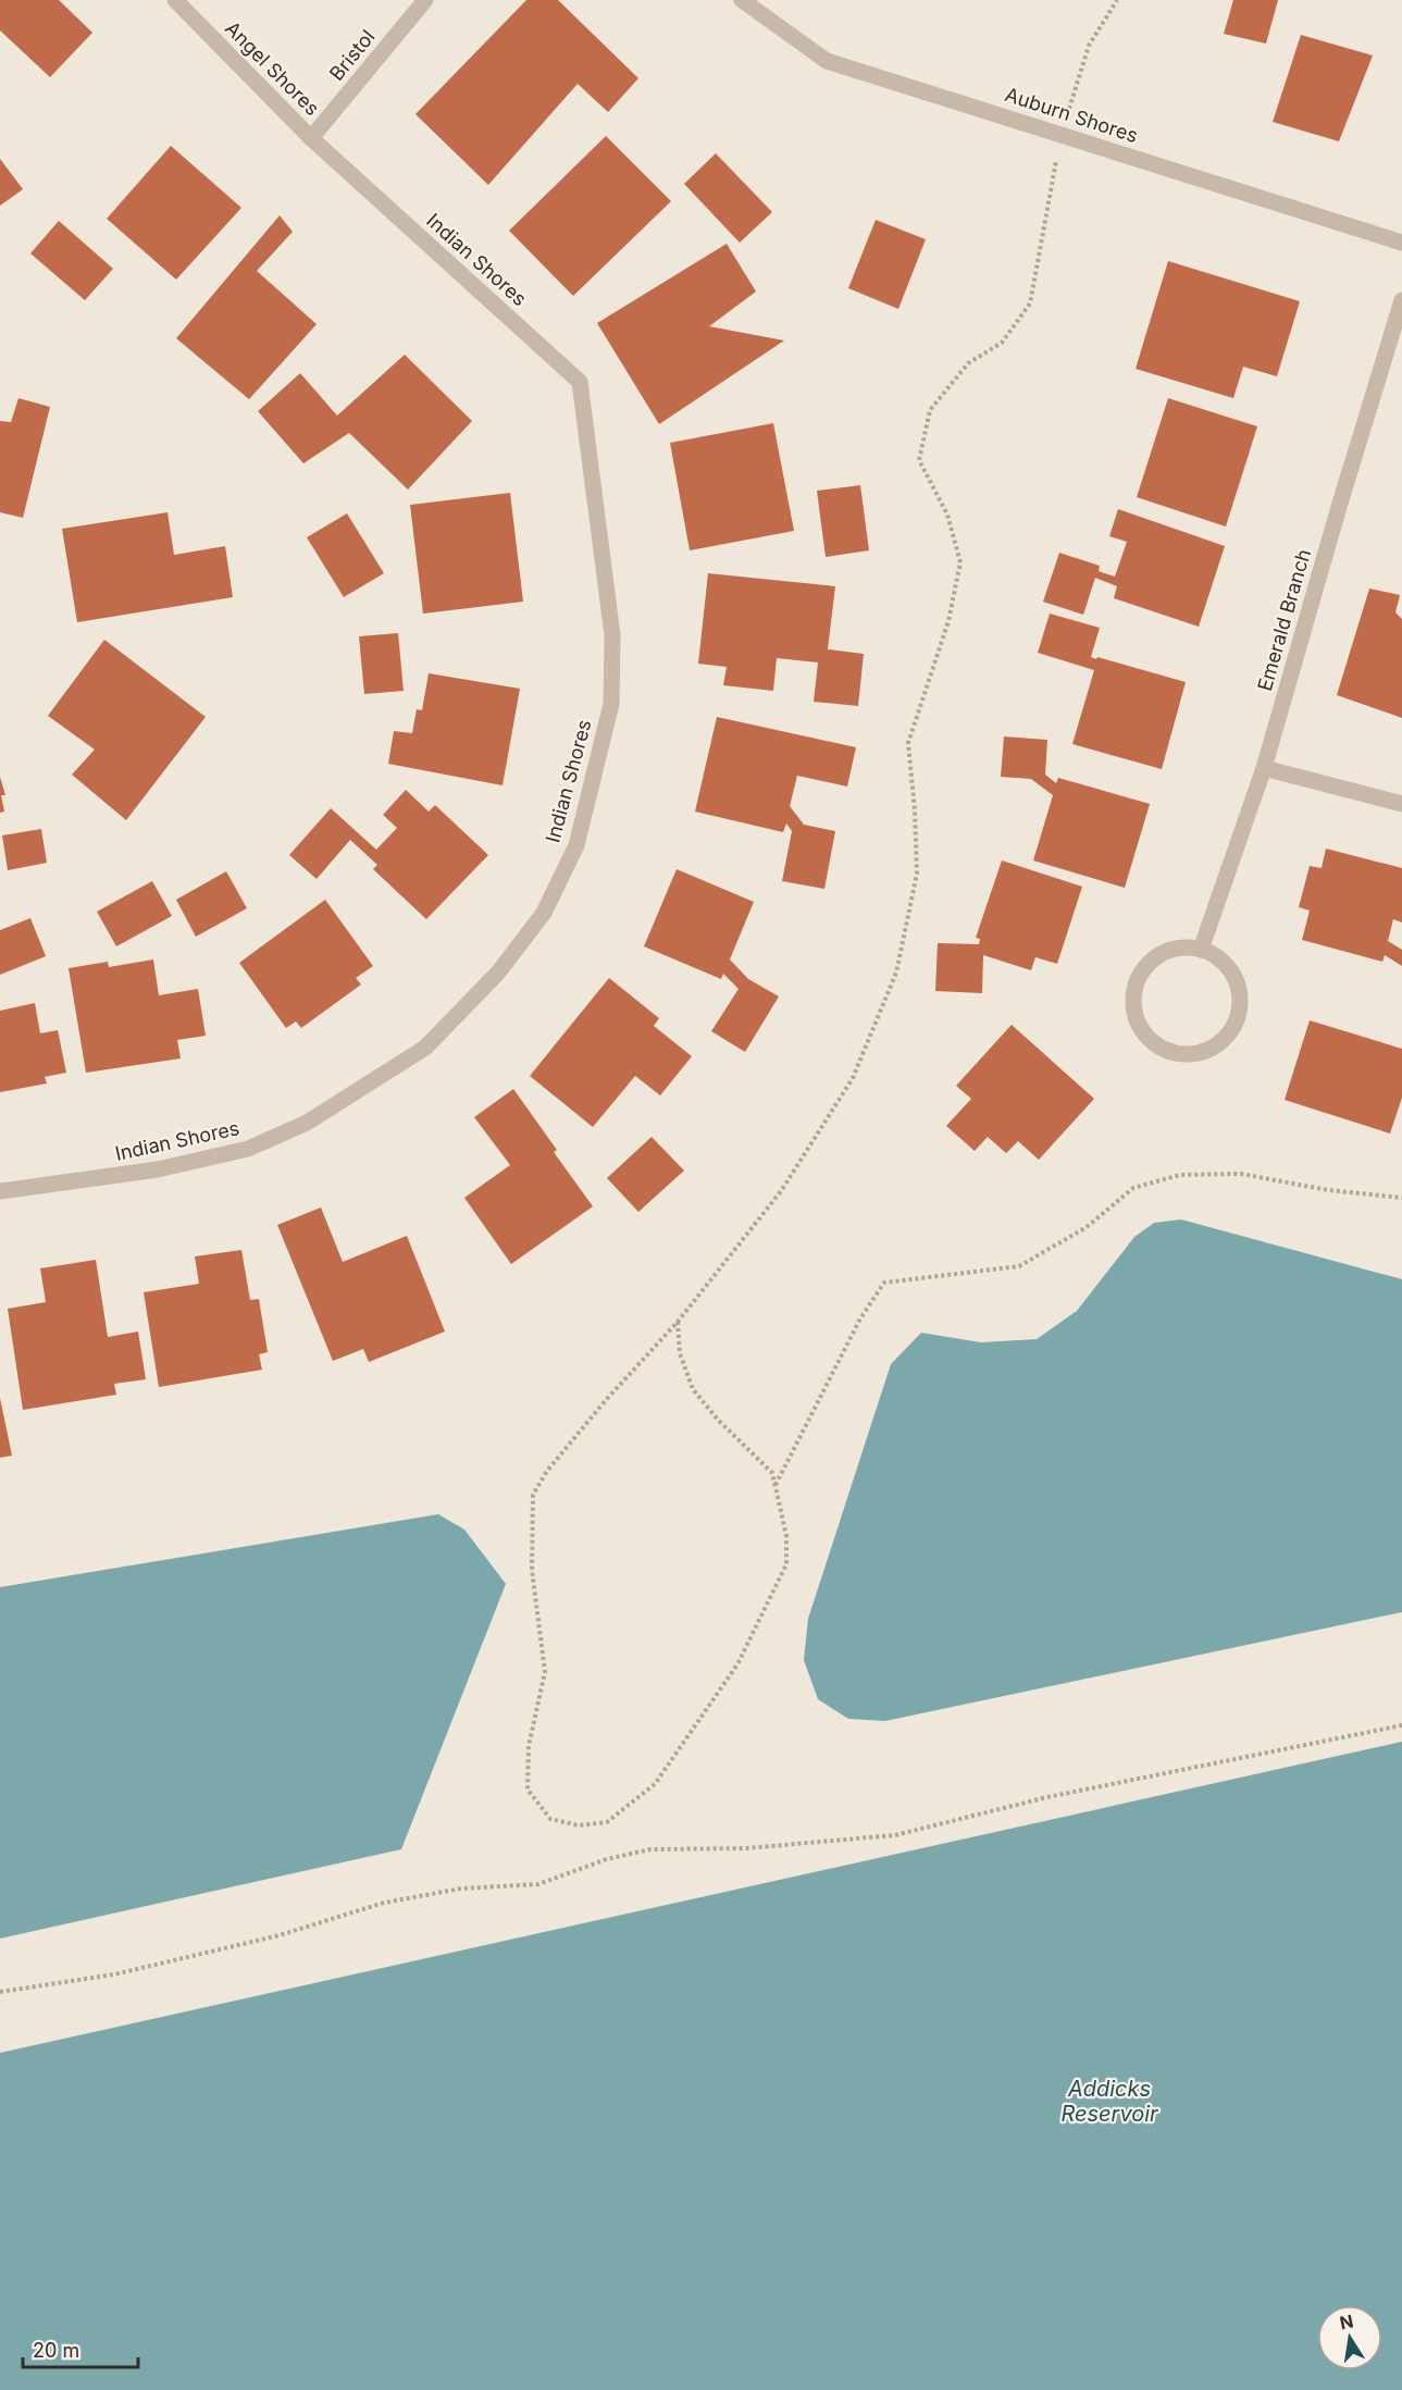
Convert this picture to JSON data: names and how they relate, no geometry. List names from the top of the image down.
{
  "streets": {
    "street": [
      "Bristol",
      "Angel Shores",
      "Auburn Shores",
      "Indian Shores",
      "Emerald Branch"
    ]
  },
  "crossings": [
    ["Bristol", "Angel Shores"],
    ["Bristol", "Indian Shores"],
    ["Angel Shores", "Indian Shores"]
  ],
  "water": ["Addicks Reservoir"],
  "scale_bar": "20 m",
  "north": "top"
}
